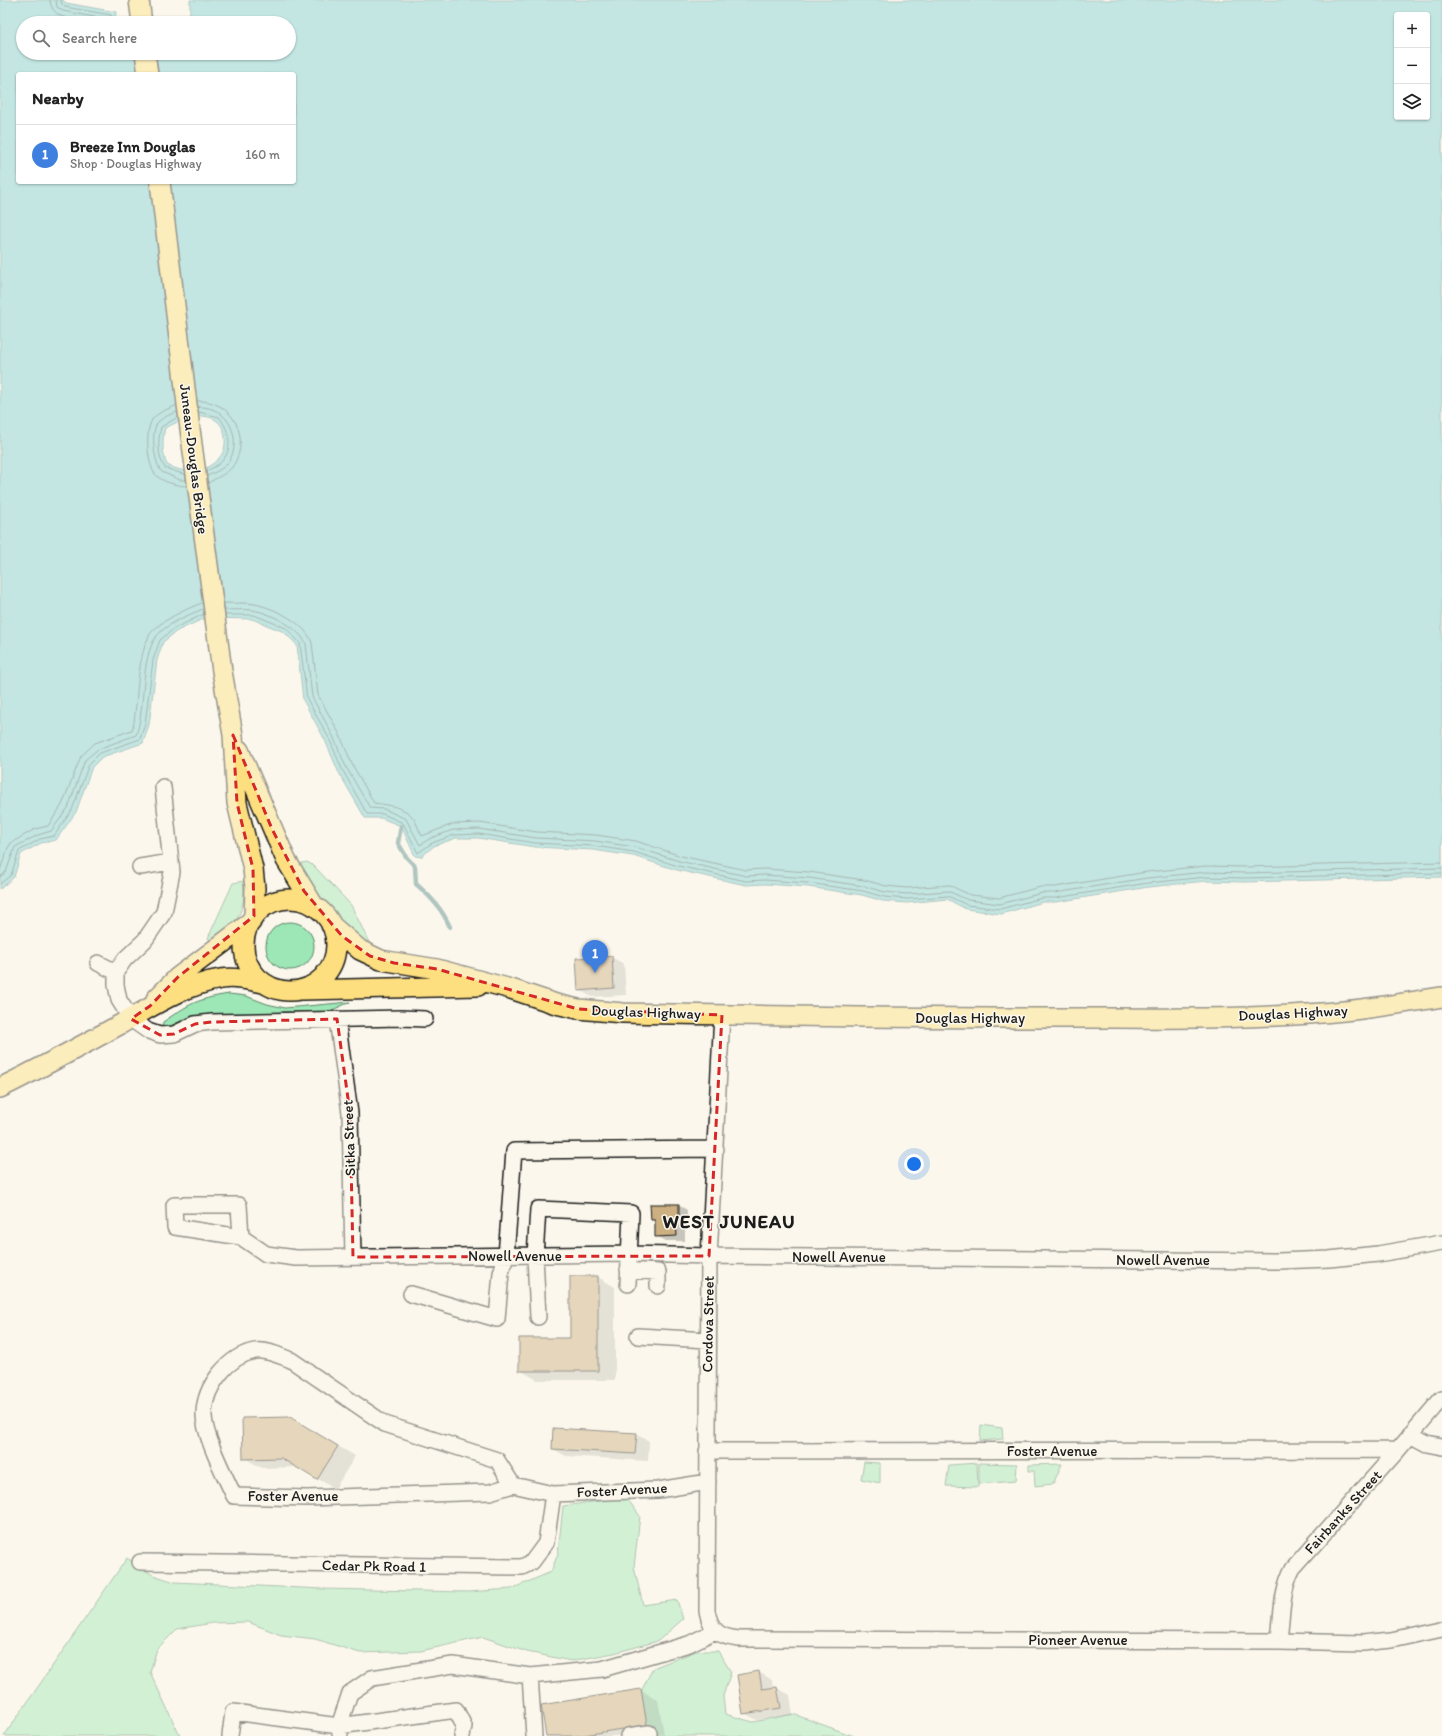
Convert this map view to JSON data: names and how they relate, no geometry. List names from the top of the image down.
{
  "streets": {
    "main road": ["Juneau-Douglas Bridge", "Douglas Highway"],
    "street": [
      "Sitka Street",
      "Nowell Avenue",
      "Cordova Street",
      "Foster Avenue",
      "Fairbanks Street",
      "Cedar Pk Road 1",
      "Pioneer Avenue"
    ]
  },
  "crossings": [
    ["Douglas Highway", "Cordova Street"],
    ["Sitka Street", "Nowell Avenue"],
    ["Nowell Avenue", "Cordova Street"],
    ["Cordova Street", "Foster Avenue"],
    ["Cordova Street", "Pioneer Avenue"],
    ["Foster Avenue", "Fairbanks Street"],
    ["Foster Avenue", "Cedar Pk Road 1"],
    ["Fairbanks Street", "Pioneer Avenue"]
  ],
  "districts": ["WEST JUNEAU"],
  "page": {
    "map_buttons": ["+", "−"],
    "search": "Search here",
    "heading": "Nearby",
    "list": [
      {
        "mark": "1",
        "name": "Breeze Inn Douglas",
        "note": "Shop · Douglas Highway",
        "value": "160 m"
      }
    ],
    "pins": "1"
  }
}
